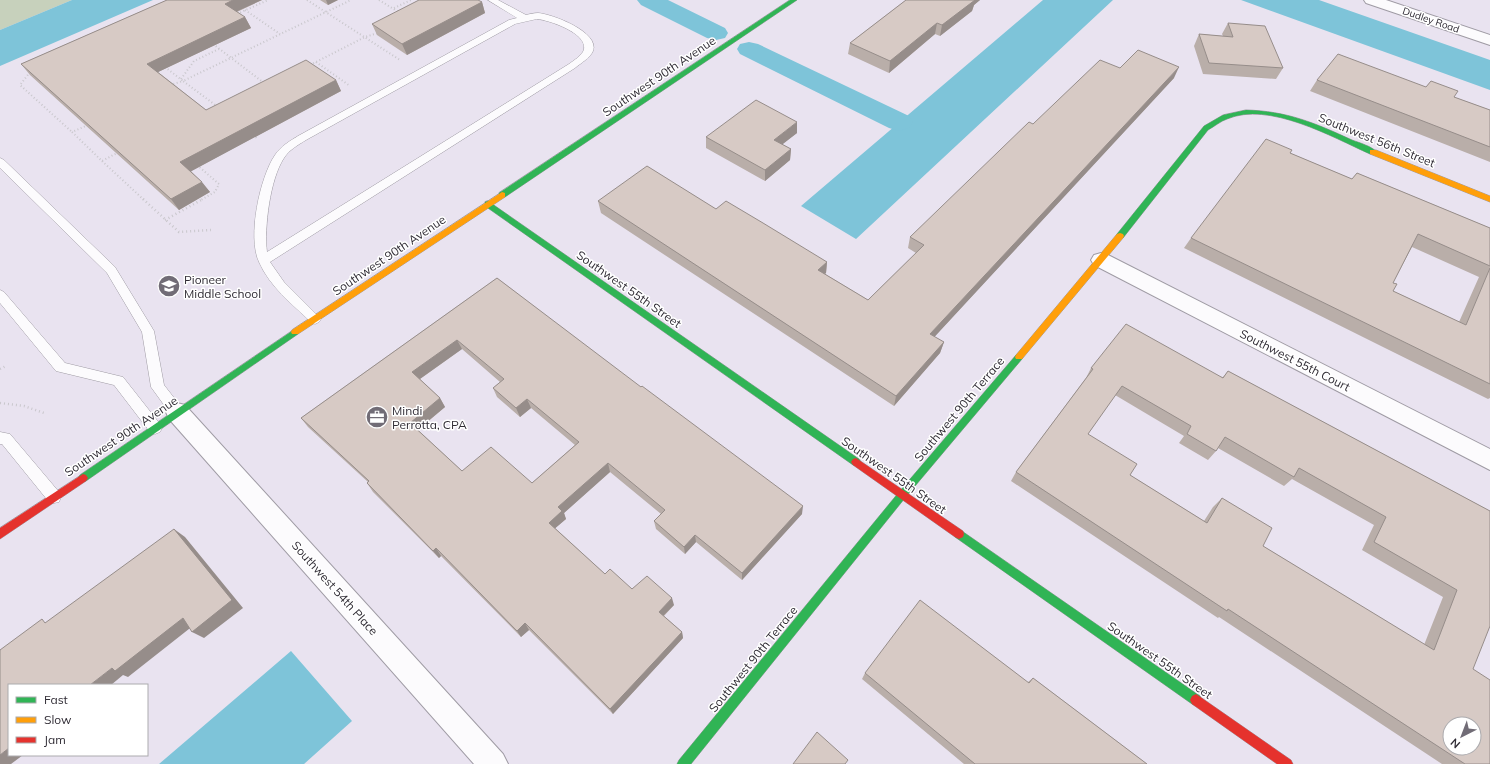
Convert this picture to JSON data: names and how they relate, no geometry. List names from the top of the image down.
{
  "streets": {
    "street": [
      "Dudley Road",
      "Southwest 90th Avenue",
      "Southwest 56th Street",
      "Southwest 55th Street",
      "Southwest 55th Court",
      "Southwest 90th Terrace",
      "Southwest 54th Place"
    ]
  },
  "crossings": [
    ["Southwest 90th Avenue", "Southwest 55th Street"],
    ["Southwest 90th Avenue", "Southwest 54th Place"],
    ["Southwest 56th Street", "Southwest 90th Terrace"],
    ["Southwest 55th Street", "Southwest 90th Terrace"],
    ["Southwest 55th Court", "Southwest 90th Terrace"]
  ],
  "places": {
    "school or university": ["Pioneer Middle School"],
    "office": ["Mindi Perrotta, CPA"]
  },
  "legend": ["Fast", "Slow", "Jam"],
  "north": "bottom left"
}
